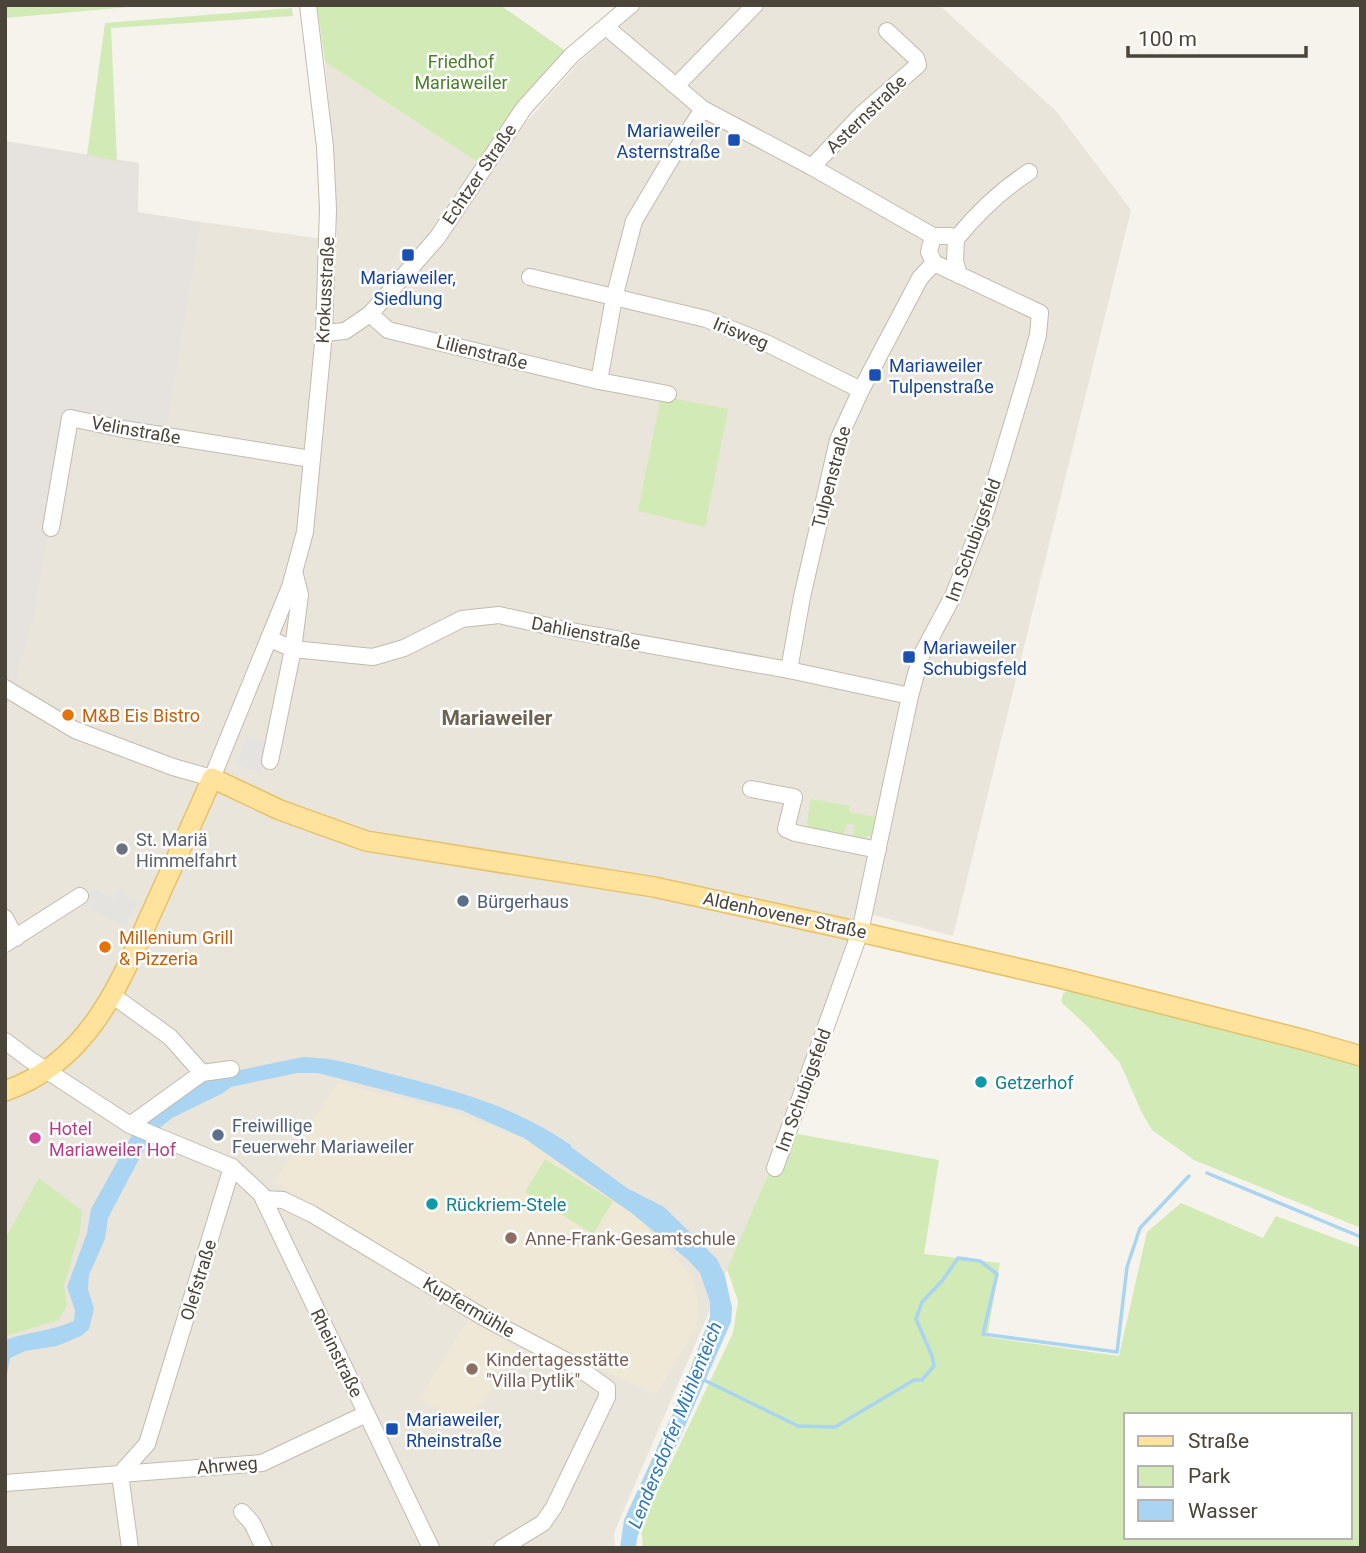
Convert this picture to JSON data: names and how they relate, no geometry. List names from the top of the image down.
{
  "streets": {
    "main road": ["Aldenhovener Straße"],
    "street": [
      "Asternstraße",
      "Echtzer Straße",
      "Krokusstraße",
      "Irisweg",
      "Lilienstraße",
      "Velinstraße",
      "Tulpenstraße",
      "Im Schubigsfeld",
      "Dahlienstraße",
      "Olefstraße",
      "Kupfermühle",
      "Rheinstraße",
      "Ahrweg"
    ]
  },
  "crossings": [
    ["Asternstraße", "Echtzer Straße"],
    ["Echtzer Straße", "Krokusstraße"],
    ["Echtzer Straße", "Lilienstraße"],
    ["Krokusstraße", "Velinstraße"],
    ["Krokusstraße", "Dahlienstraße"],
    ["Krokusstraße", "Aldenhovener Straße"],
    ["Irisweg", "Tulpenstraße"],
    ["Tulpenstraße", "Dahlienstraße"],
    ["Im Schubigsfeld", "Dahlienstraße"],
    ["Im Schubigsfeld", "Aldenhovener Straße"],
    ["Olefstraße", "Rheinstraße"],
    ["Olefstraße", "Ahrweg"],
    ["Kupfermühle", "Rheinstraße"],
    ["Rheinstraße", "Ahrweg"]
  ],
  "districts": ["Mariaweiler"],
  "water": ["Lendersdorfer Mühlenteich"],
  "parks": ["Friedhof Mariaweiler"],
  "places": {
    "transit": [
      "Mariaweiler Asternstraße",
      "Mariaweiler, Siedlung",
      "Mariaweiler Tulpenstraße",
      "Mariaweiler Schubigsfeld",
      "Mariaweiler, Rheinstraße"
    ],
    "other": [
      "M&B Eis Bistro",
      "St. Mariä Himmelfahrt",
      "Bürgerhaus",
      "Millenium Grill & Pizzeria",
      "Getzerhof",
      "Freiwillige Feuerwehr Mariaweiler",
      "Hotel Mariaweiler Hof",
      "Rückriem-Stele",
      "Anne-Frank-Gesamtschule",
      "Kindertagesstätte \"Villa Pytlik\""
    ]
  },
  "legend": ["Straße", "Park", "Wasser"],
  "scale_bar": "100 m"
}
